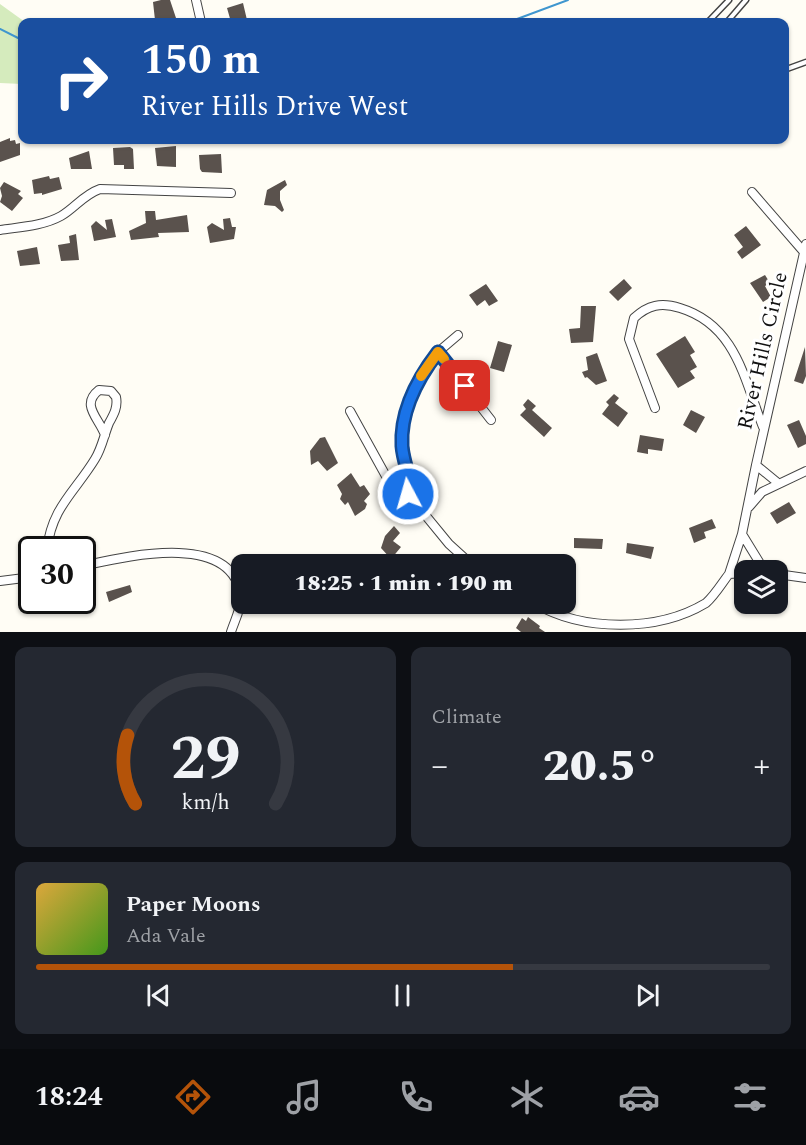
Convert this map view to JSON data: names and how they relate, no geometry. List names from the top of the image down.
{
  "streets": {
    "street": ["River Hills Circle"]
  },
  "page": {
    "turn": ["150 m", "River Hills Drive West"],
    "limit": "30",
    "trip": "18:25 · 1 min · 190 m",
    "tile": "Climate",
    "heat": ["−", "20.5°", "+"],
    "song": ["Paper Moons", "Ada Vale"],
    "tabs": "18:24",
    "gauge": ["29", "km/h"]
  }
}
